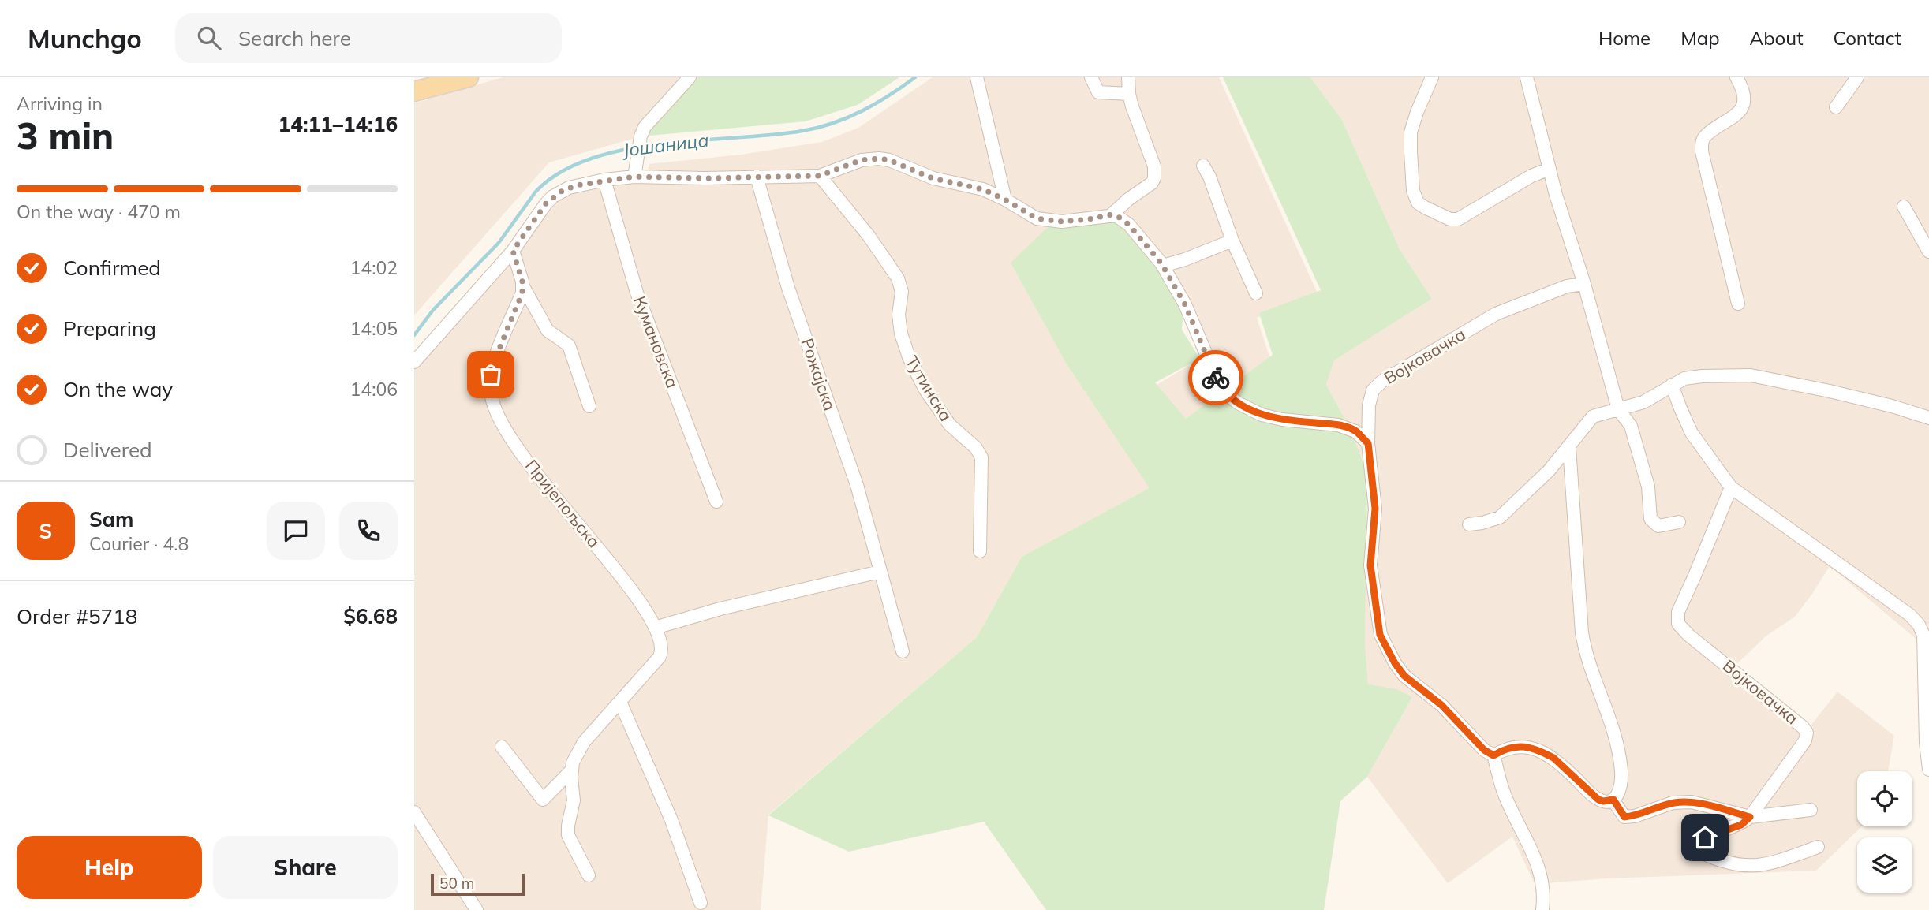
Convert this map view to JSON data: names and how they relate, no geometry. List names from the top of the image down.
{
  "streets": {
    "street": [
      "Кумановска",
      "Војковачка",
      "Рожајска",
      "Тутинска",
      "Пријепољска"
    ]
  },
  "water": ["Јошаница"],
  "scale_bar": "50 m",
  "page": {
    "header": "Munchgo",
    "search": "Search here",
    "nav": [
      "Home",
      "Map",
      "About",
      "Contact"
    ],
    "heading": ["3 min", "Arriving in", "14:11–14:16"],
    "panel": [
      "Sam",
      "Courier · 4.8",
      "Order #5718",
      "$6.68"
    ],
    "bar": "On the way · 470 m",
    "list": [
      ["Confirmed", "14:02"],
      ["Preparing", "14:05"],
      ["On the way", "14:06"],
      "Delivered"
    ],
    "round": "S",
    "buttons": ["Help", "Share"],
    "scale": "50 m"
  }
}
